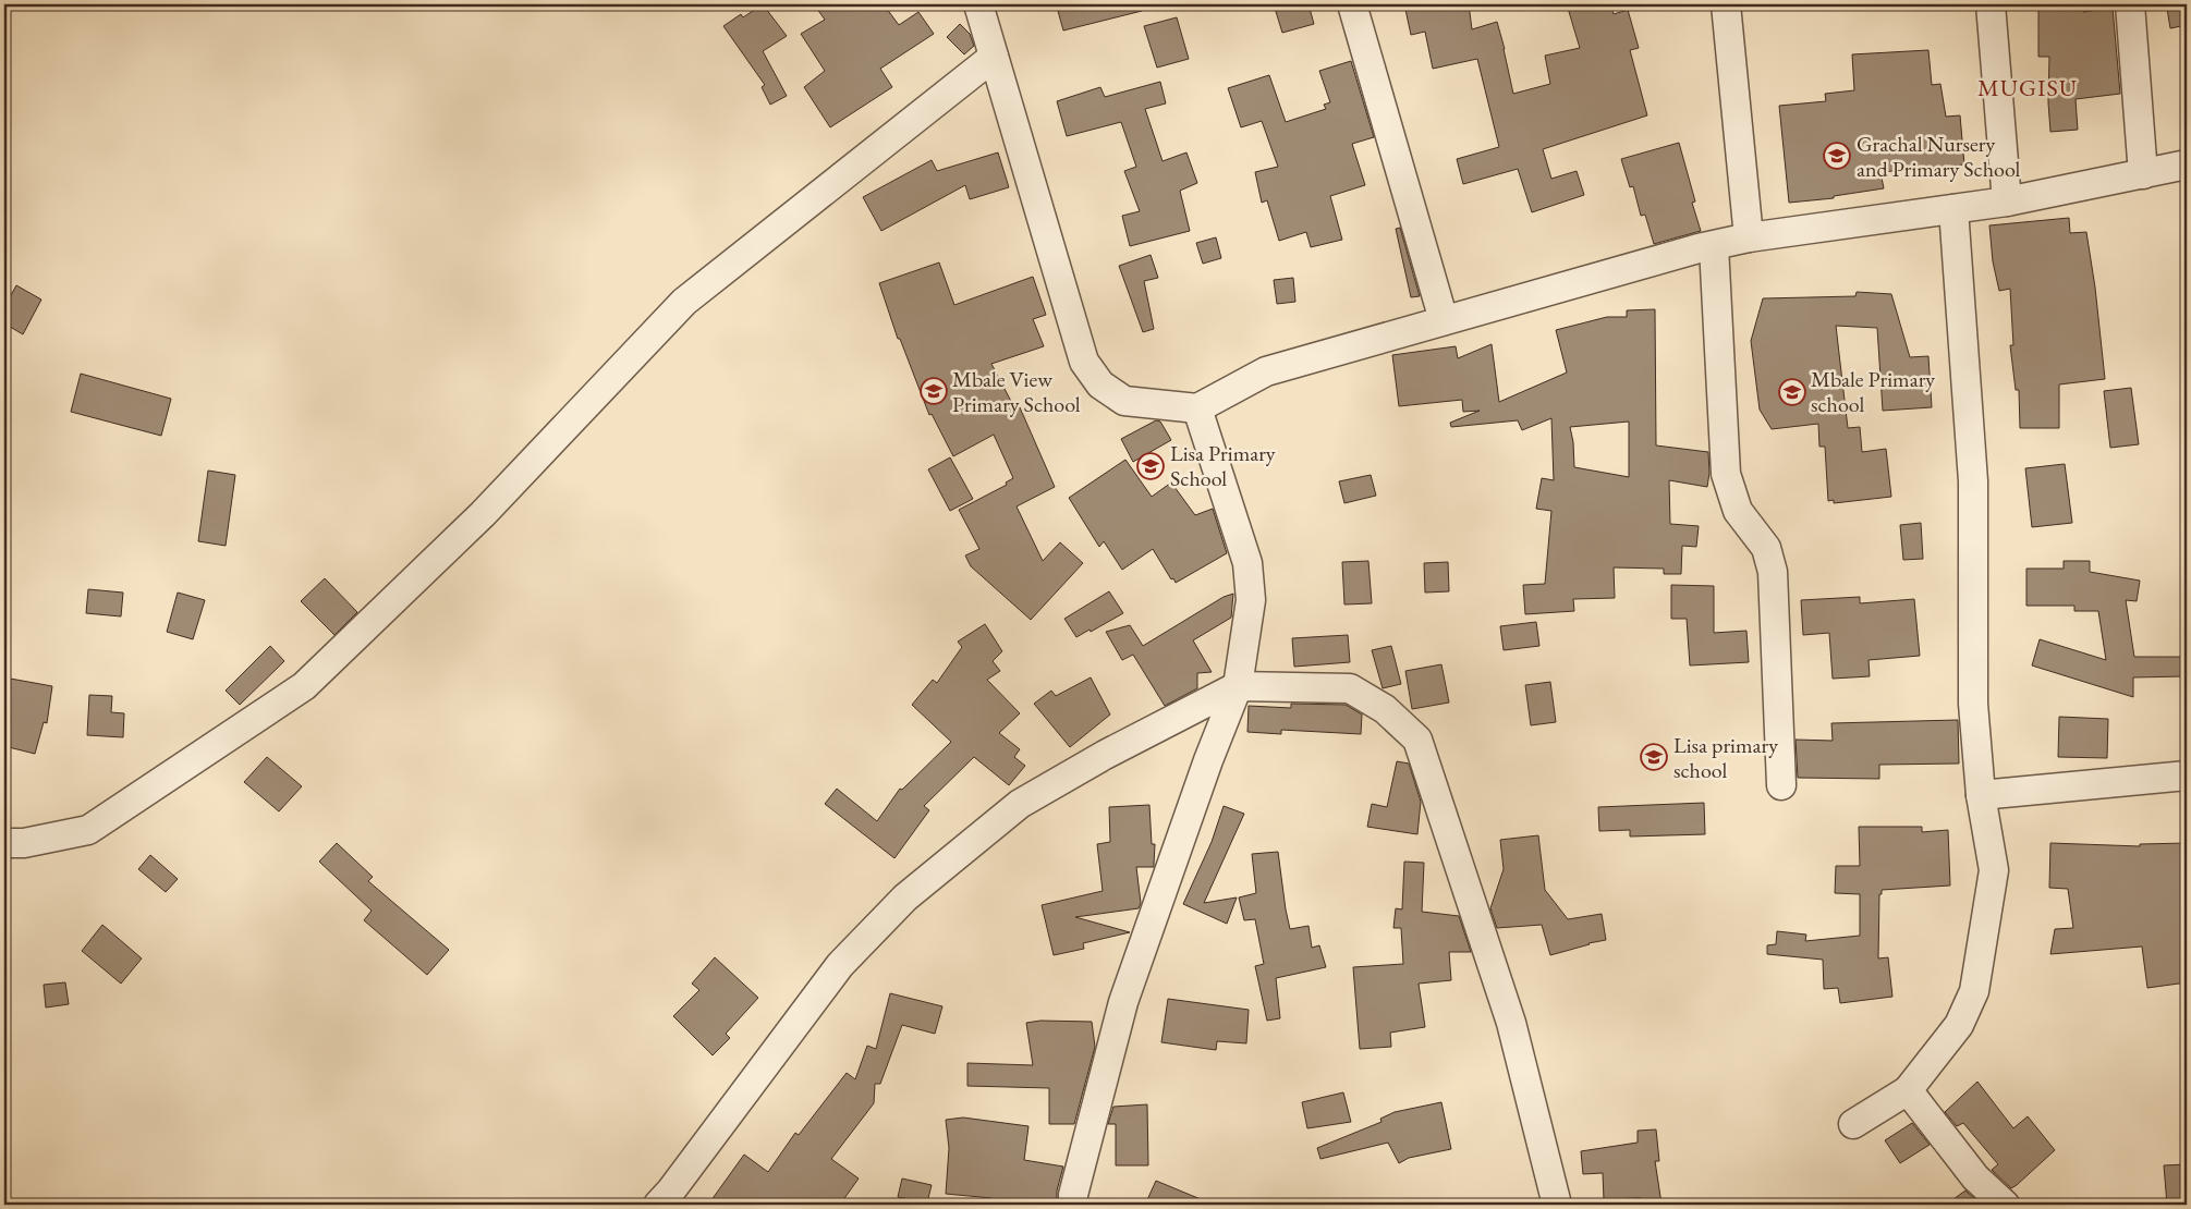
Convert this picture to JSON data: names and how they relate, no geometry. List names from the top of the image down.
{
  "districts": ["MUGISU"],
  "places": {
    "school or university": [
      "Grachal Nursery and Primary School",
      "Mbale View Primary School",
      "Mbale Primary school",
      "Lisa Primary School",
      "Lisa primary school"
    ]
  }
}
